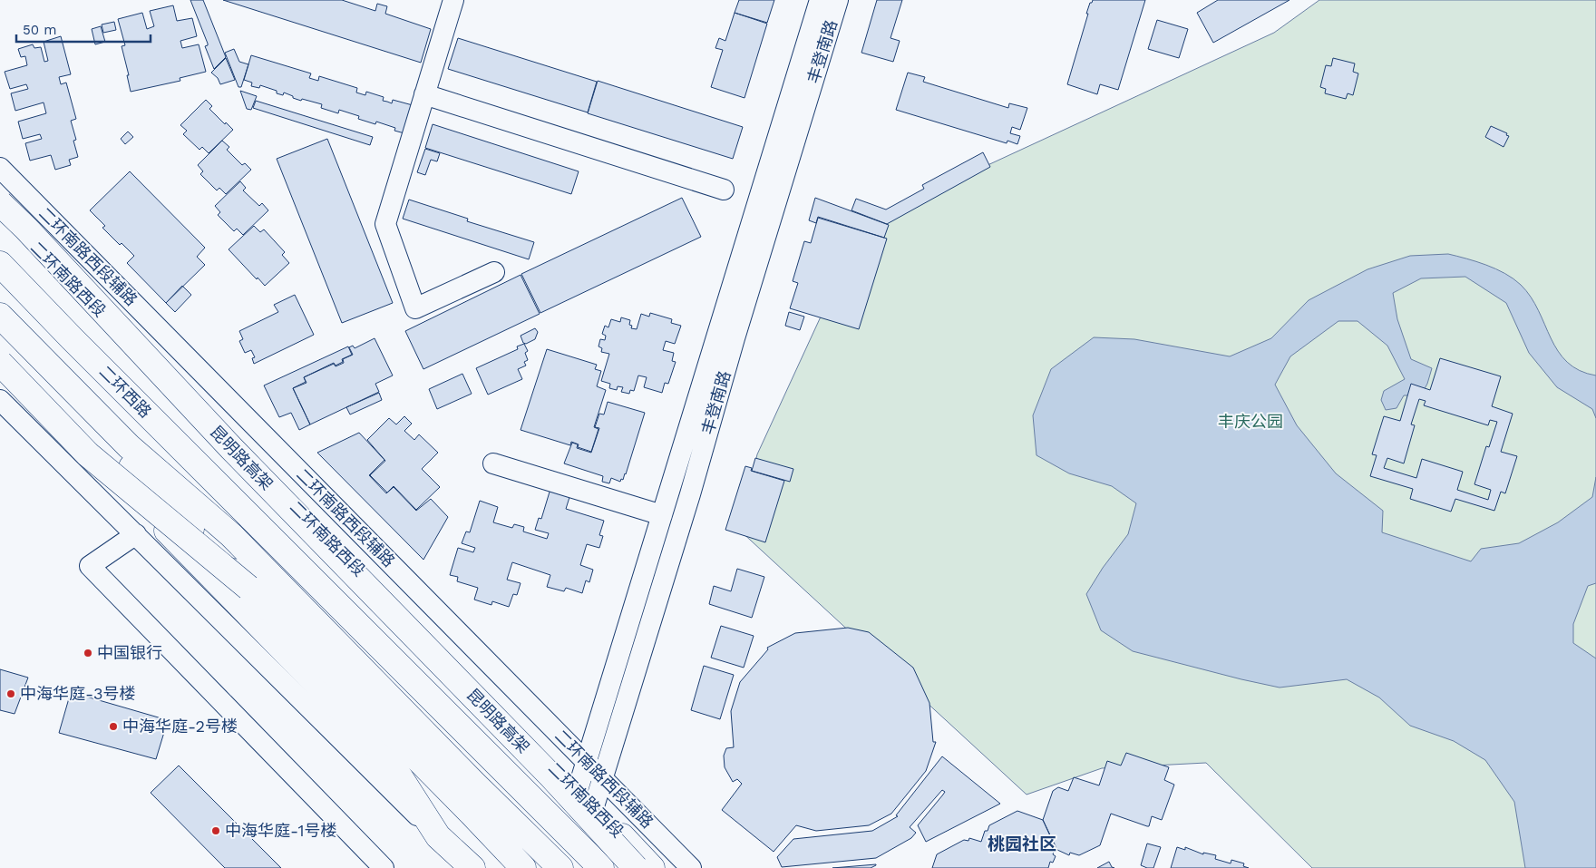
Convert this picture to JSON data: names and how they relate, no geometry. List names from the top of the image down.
{
  "streets": {
    "main road": ["二环南路西段", "二环西路", "昆明路高架"],
    "street": ["丰登南路", "二环南路西段辅路"]
  },
  "crossings": [
    ["丰登南路", "二环南路西段辅路"],
    ["丰登南路", "二环南路西段"]
  ],
  "districts": ["桃园社区"],
  "parks": ["丰庆公园"],
  "places": [
    "中国银行",
    "中海华庭-3号楼",
    "中海华庭-2号楼",
    "中海华庭-1号楼"
  ],
  "scale_bar": "50 m"
}
